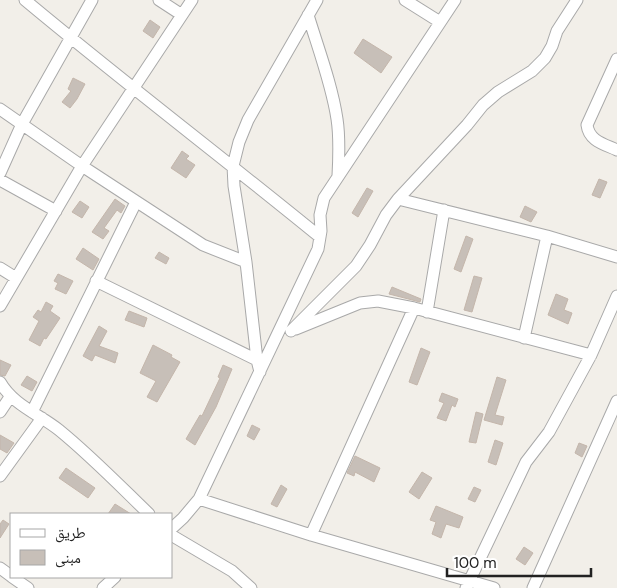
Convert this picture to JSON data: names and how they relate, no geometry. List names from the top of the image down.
{
  "legend": ["طريق", "مبنى"],
  "scale_bar": "100 m"
}
